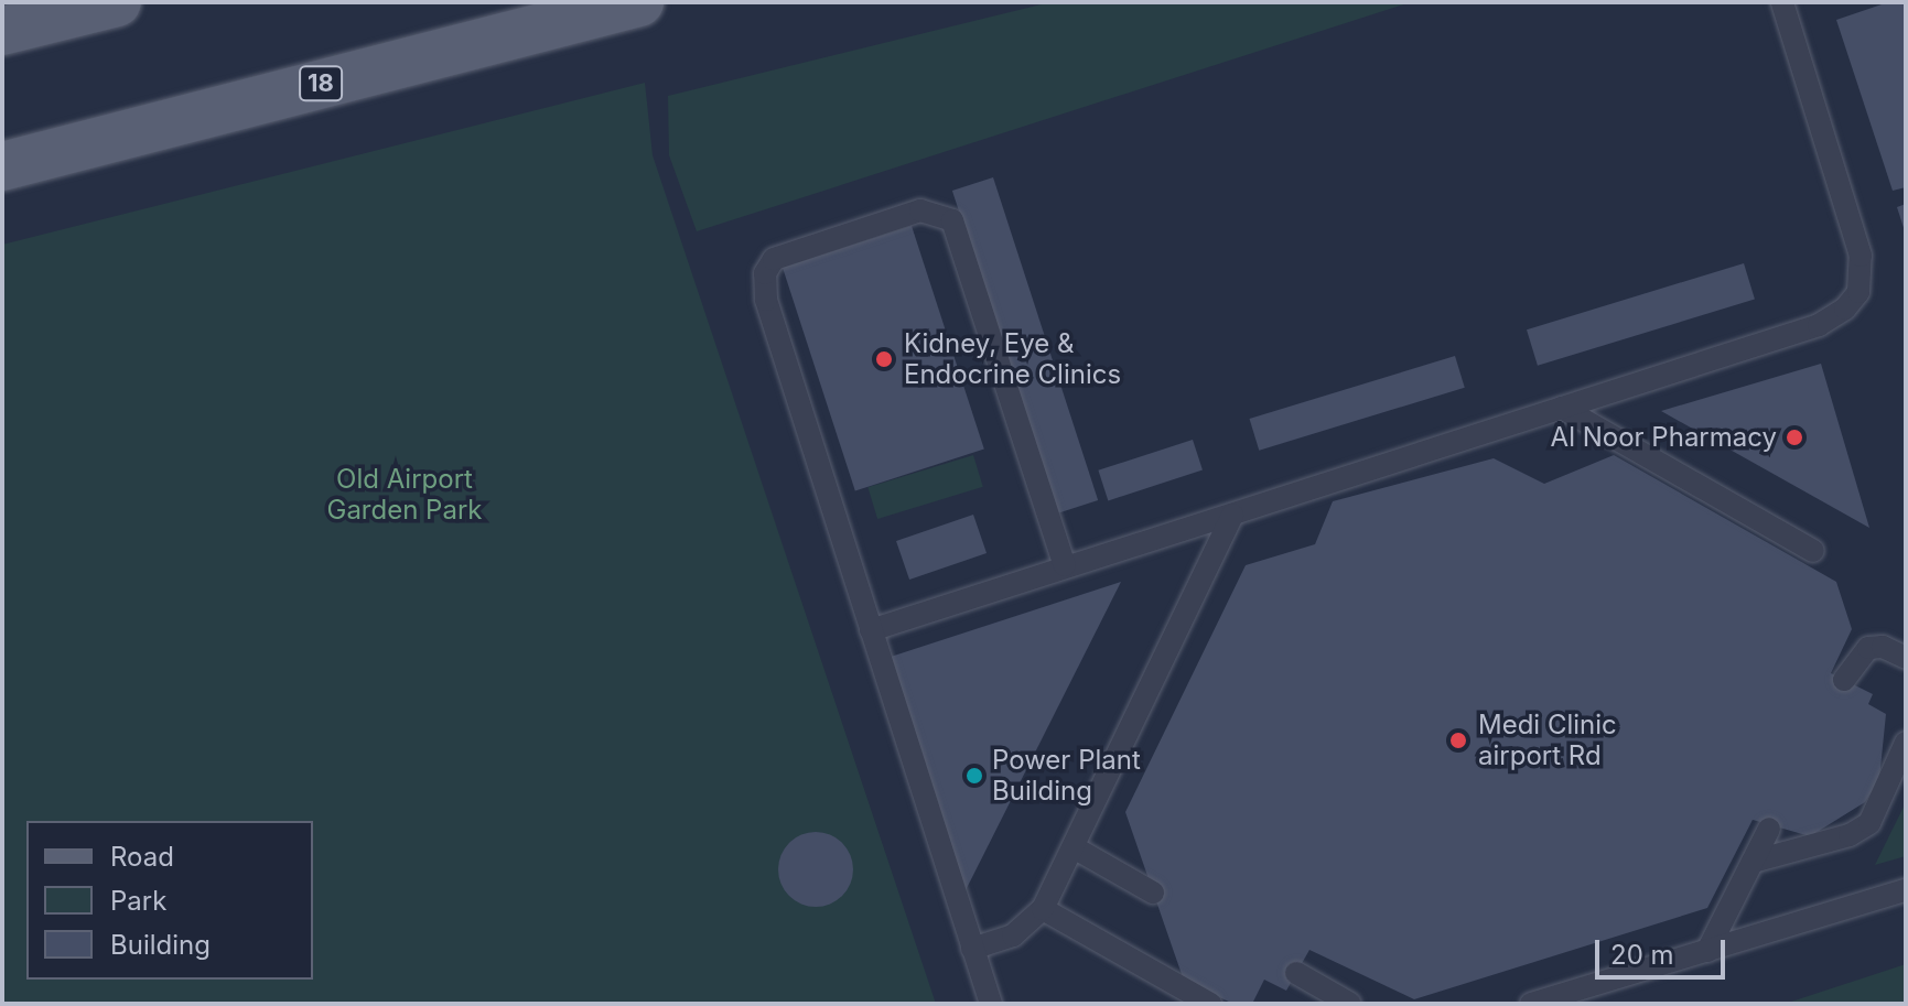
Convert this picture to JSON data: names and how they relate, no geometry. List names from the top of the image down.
{
  "streets": {
    "main road": ["18"]
  },
  "parks": ["Old Airport Garden Park"],
  "places": [
    "Kidney, Eye & Endocrine Clinics",
    "Al Noor Pharmacy",
    "Medi Clinic airport Rd",
    "Power Plant Building"
  ],
  "legend": ["Road", "Park", "Building"],
  "scale_bar": "20 m"
}
